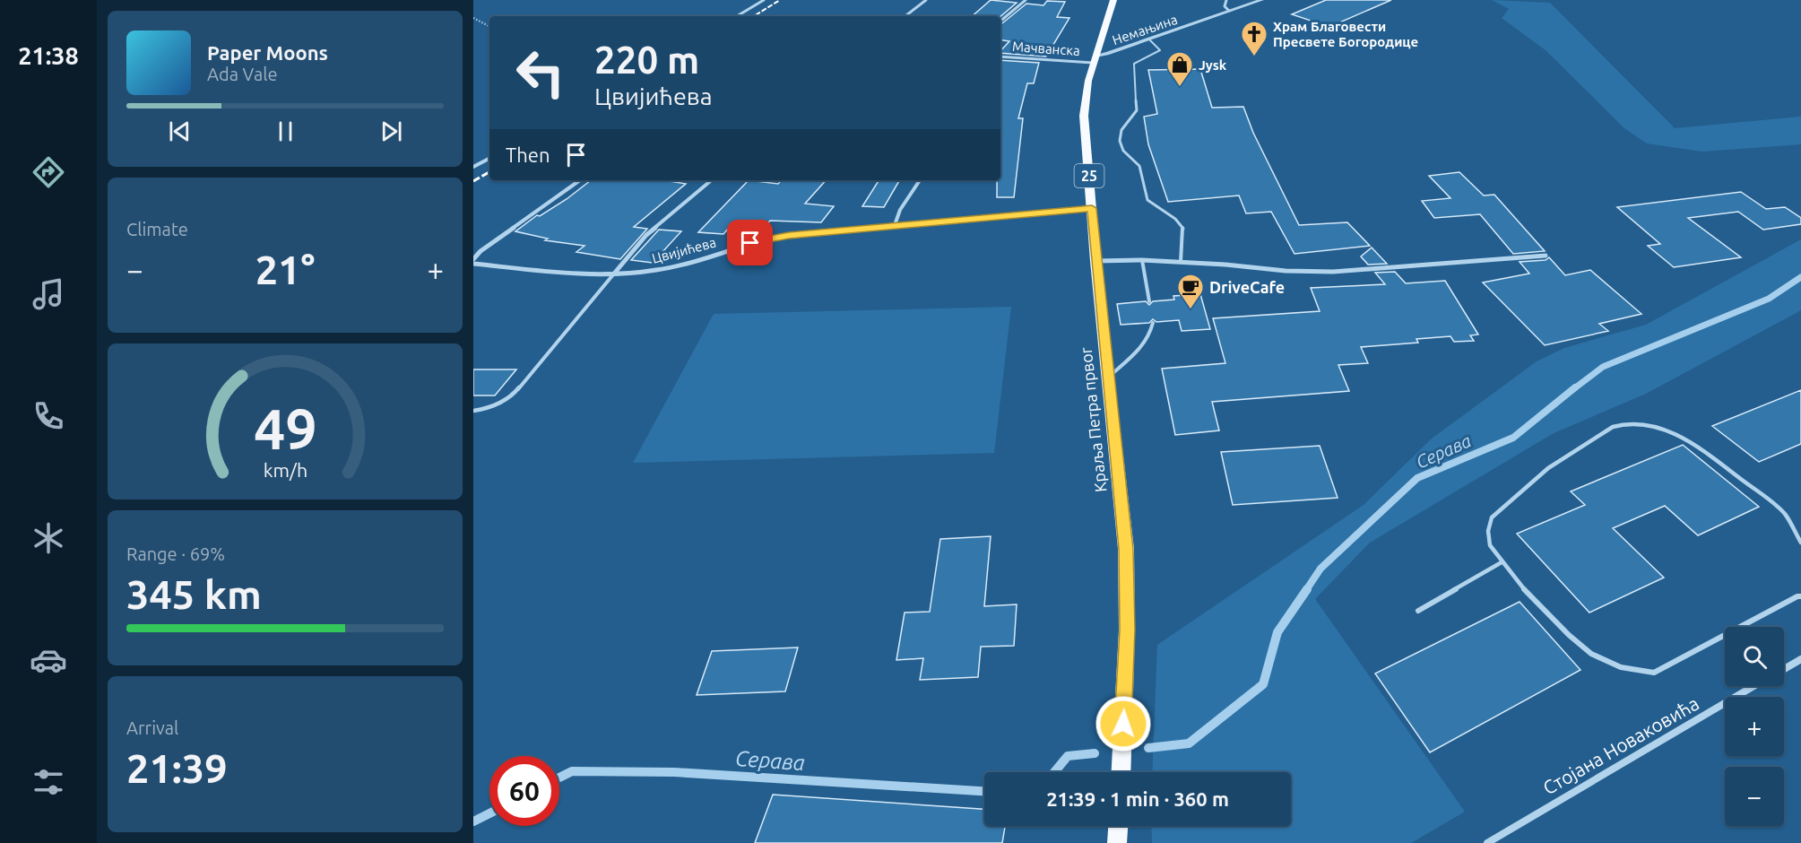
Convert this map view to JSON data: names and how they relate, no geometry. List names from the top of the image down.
{
  "streets": {
    "main road": ["25", "Краља Петра првог"],
    "street": [
      "Немањина",
      "Мачванска",
      "Цвијићева",
      "Стојана Новаковића"
    ]
  },
  "crossings": [
    ["Немањина", "Мачванска"],
    ["Немањина", "25"],
    ["Немањина", "Краља Петра првог"],
    ["Мачванска", "25"],
    ["Мачванска", "Краља Петра првог"],
    ["25", "Краља Петра првог"],
    ["Цвијићева", "Краља Петра првог"]
  ],
  "water": ["Серава"],
  "places": {
    "church": ["Храм Благовести Пресвете Богородице"],
    "shop": ["Jysk"],
    "cafe": ["DriveCafe"]
  },
  "page": {
    "tabs": "21:38",
    "turn": ["220 m", "Цвијићева"],
    "song": ["Paper Moons", "Ada Vale"],
    "then": "Then",
    "tile": [
      "Climate",
      ["Range · 69%", "345 km"],
      ["Arrival", "21:39"]
    ],
    "heat": ["−", "21°", "+"],
    "map_buttons": ["+", "−"],
    "limit": "60",
    "trip": "21:39 · 1 min · 360 m",
    "gauge": ["49", "km/h"]
  }
}
